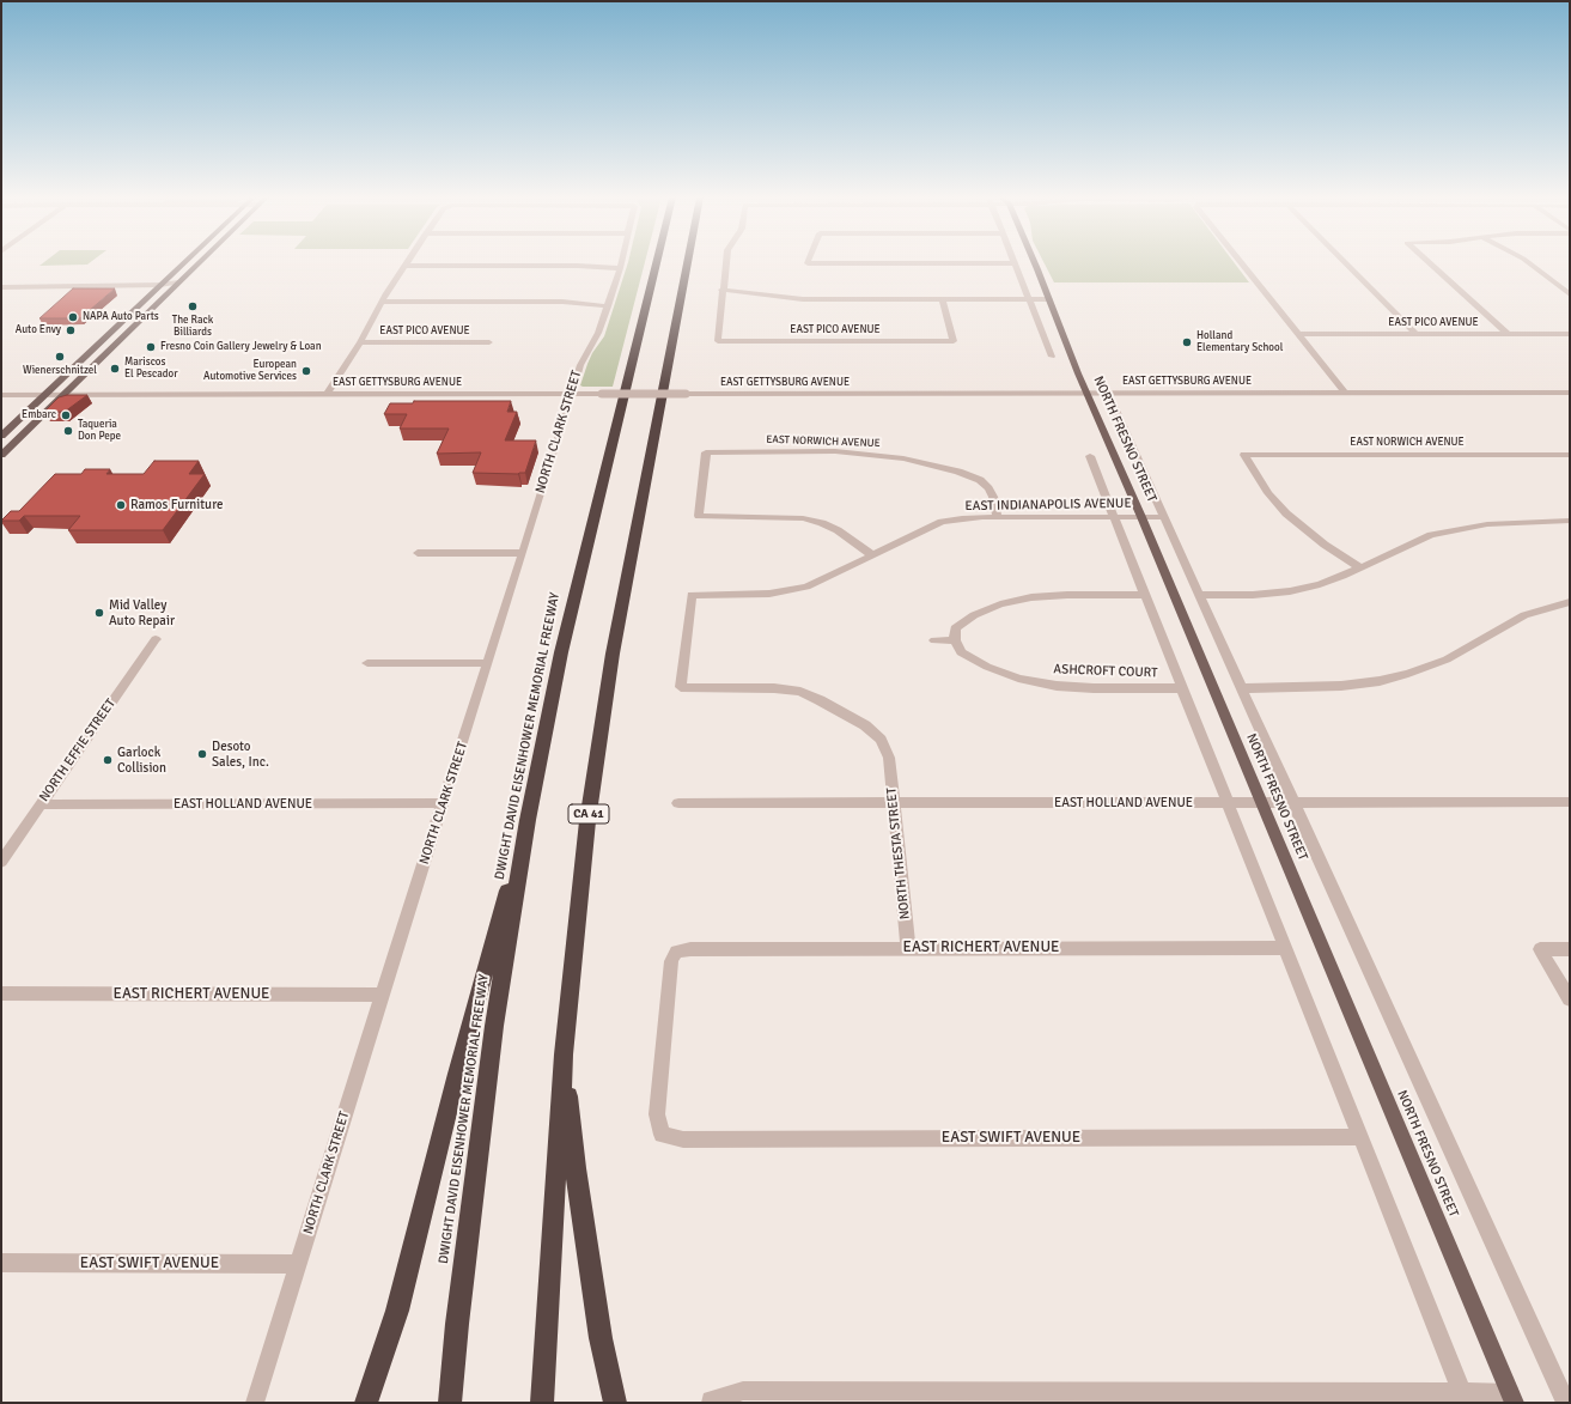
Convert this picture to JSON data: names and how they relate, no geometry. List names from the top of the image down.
{
  "streets": {
    "highway": ["DWIGHT DAVID EISENHOWER MEMORIAL FREEWAY", "CA 41"],
    "main road": ["NORTH FRESNO STREET"],
    "street": [
      "EAST PICO AVENUE",
      "EAST GETTYSBURG AVENUE",
      "NORTH CLARK STREET",
      "EAST NORWICH AVENUE",
      "EAST INDIANAPOLIS AVENUE",
      "ASHCROFT COURT",
      "NORTH EFFIE STREET",
      "EAST HOLLAND AVENUE",
      "NORTH THESTA STREET",
      "EAST RICHERT AVENUE",
      "EAST SWIFT AVENUE"
    ]
  },
  "crossings": [
    ["EAST GETTYSBURG AVENUE", "NORTH CLARK STREET"],
    ["EAST GETTYSBURG AVENUE", "NORTH FRESNO STREET"],
    ["NORTH CLARK STREET", "EAST HOLLAND AVENUE"],
    ["NORTH CLARK STREET", "EAST RICHERT AVENUE"],
    ["NORTH CLARK STREET", "EAST SWIFT AVENUE"],
    ["NORTH FRESNO STREET", "EAST INDIANAPOLIS AVENUE"],
    ["NORTH FRESNO STREET", "EAST HOLLAND AVENUE"],
    ["EAST NORWICH AVENUE", "EAST INDIANAPOLIS AVENUE"],
    ["EAST INDIANAPOLIS AVENUE", "NORTH THESTA STREET"],
    ["NORTH EFFIE STREET", "EAST HOLLAND AVENUE"],
    ["EAST HOLLAND AVENUE", "NORTH THESTA STREET"],
    ["NORTH THESTA STREET", "EAST RICHERT AVENUE"],
    ["EAST RICHERT AVENUE", "EAST SWIFT AVENUE"]
  ],
  "places": [
    "The Rack Billiards",
    "NAPA Auto Parts",
    "Auto Envy",
    "Holland Elementary School",
    "Fresno Coin Gallery Jewelry & Loan",
    "Wienerschnitzel",
    "Mariscos El Pescador",
    "European Automotive Services",
    "Embarc",
    "Taqueria Don Pepe",
    "Ramos Furniture",
    "Mid Valley Auto Repair",
    "Desoto Sales, Inc.",
    "Garlock Collision"
  ]
}
